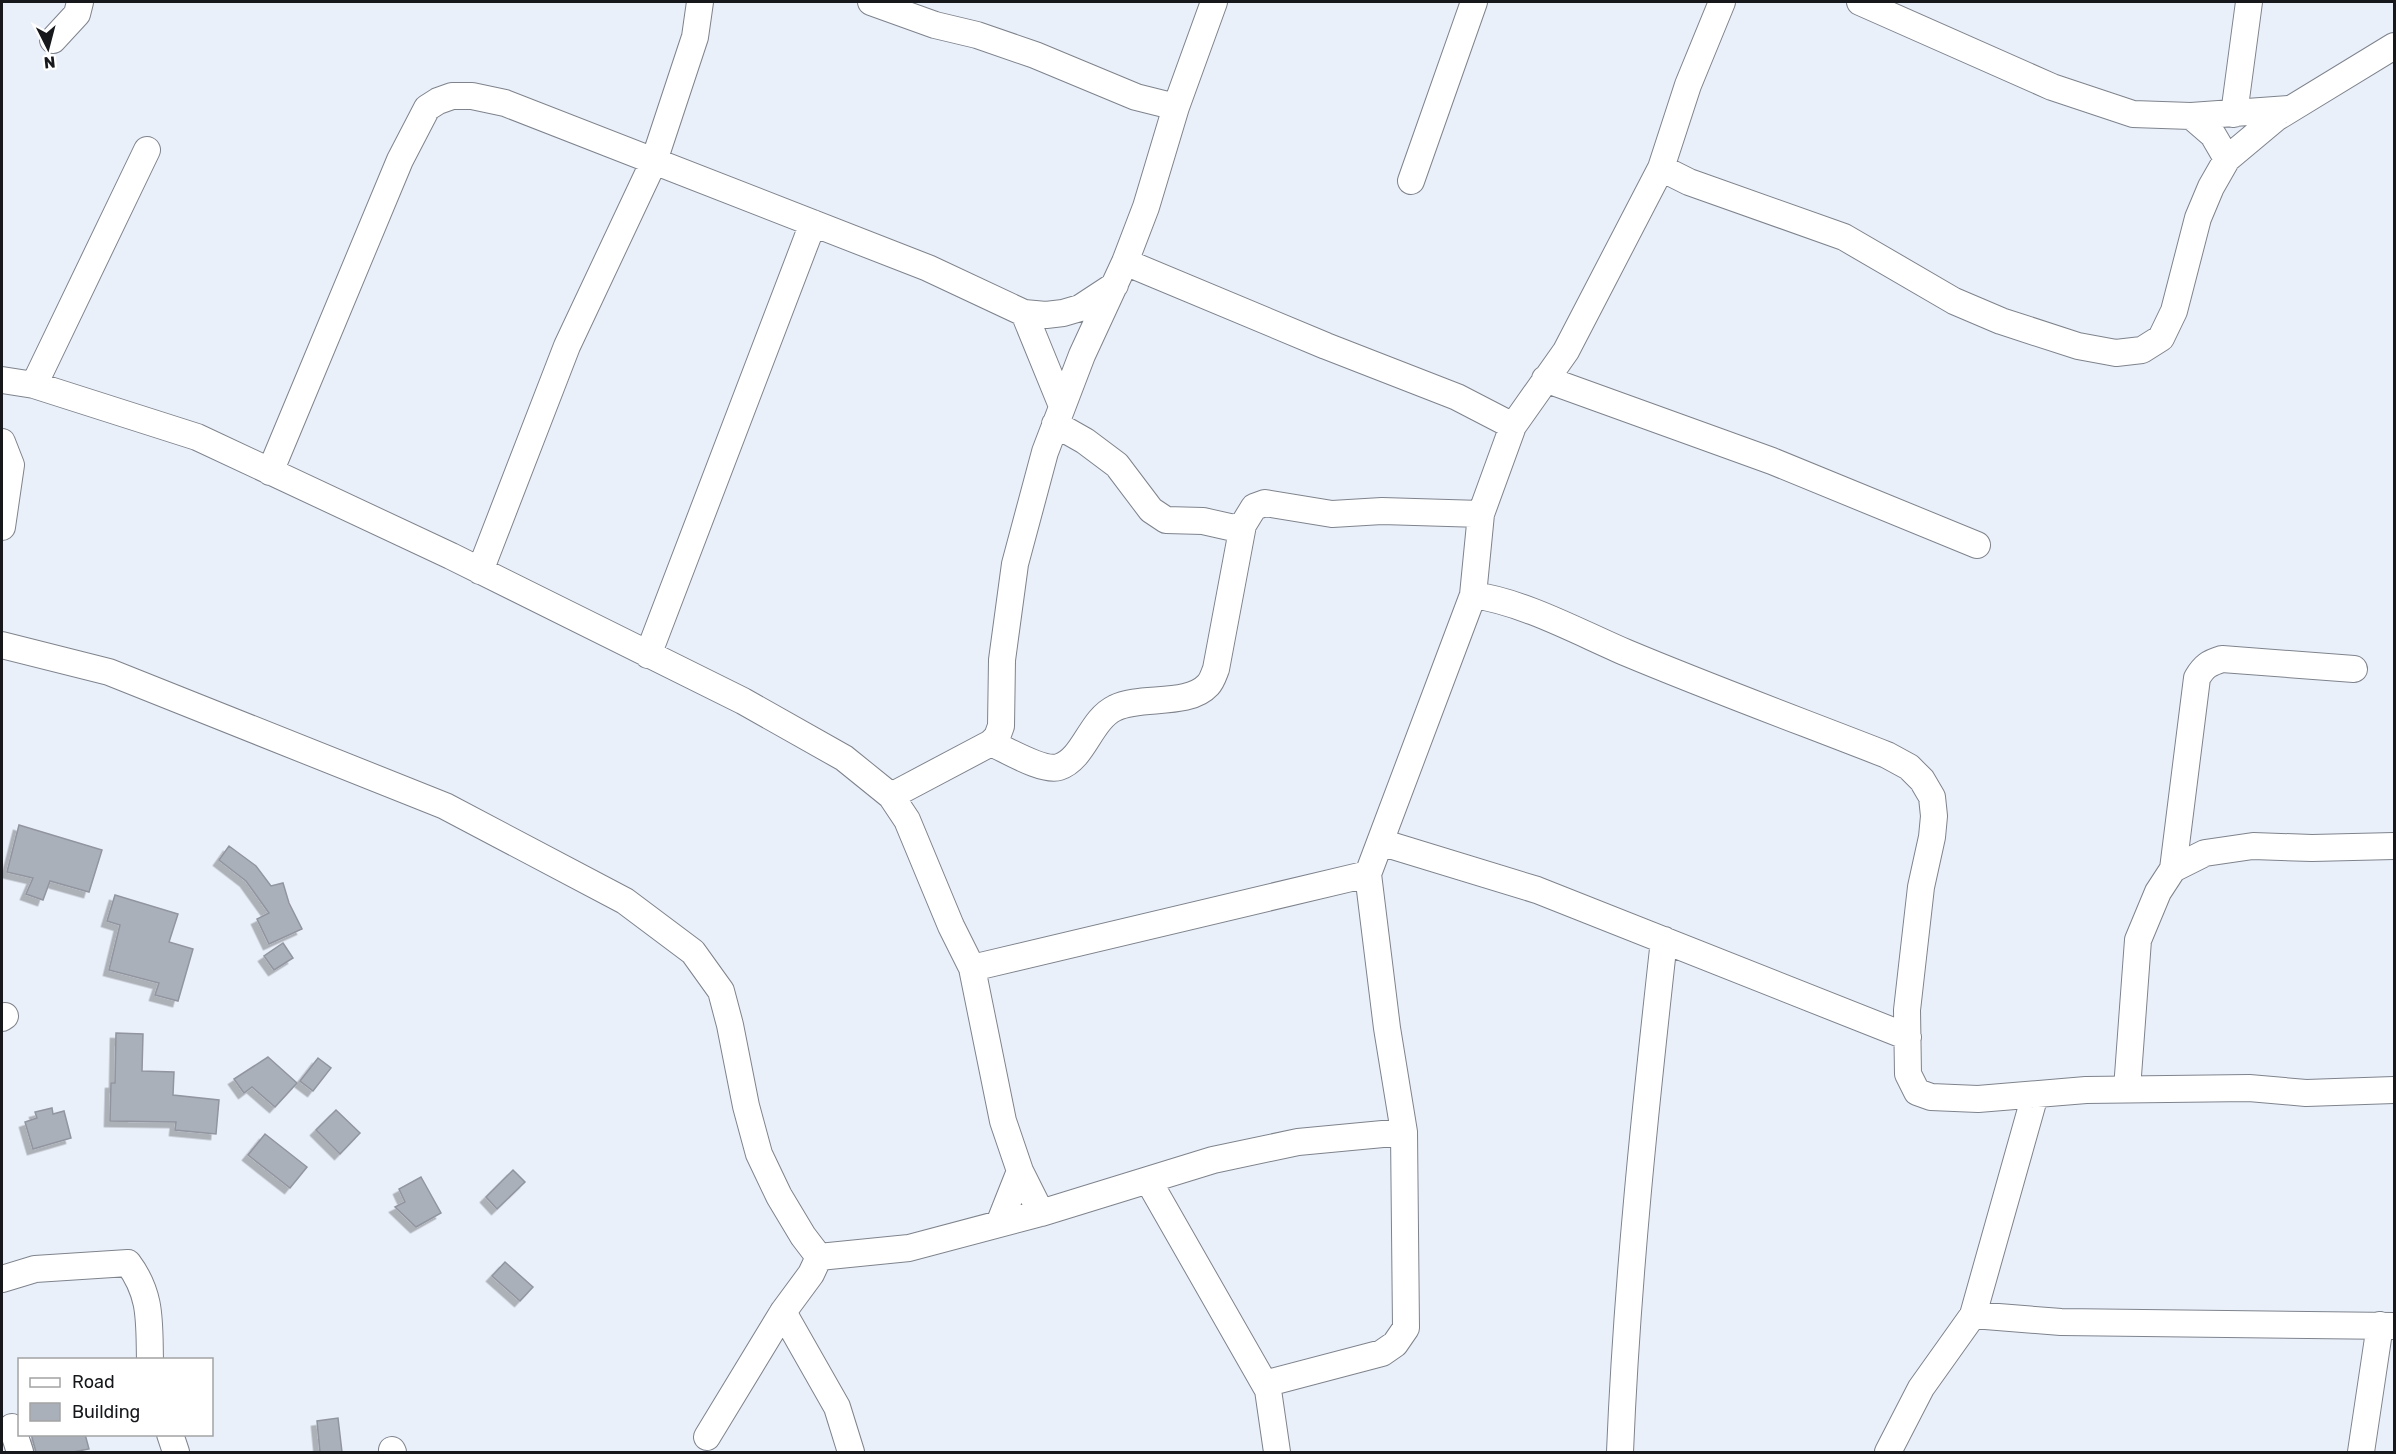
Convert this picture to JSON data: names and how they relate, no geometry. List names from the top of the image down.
{
  "legend": ["Road", "Building"],
  "north": "bottom"
}
